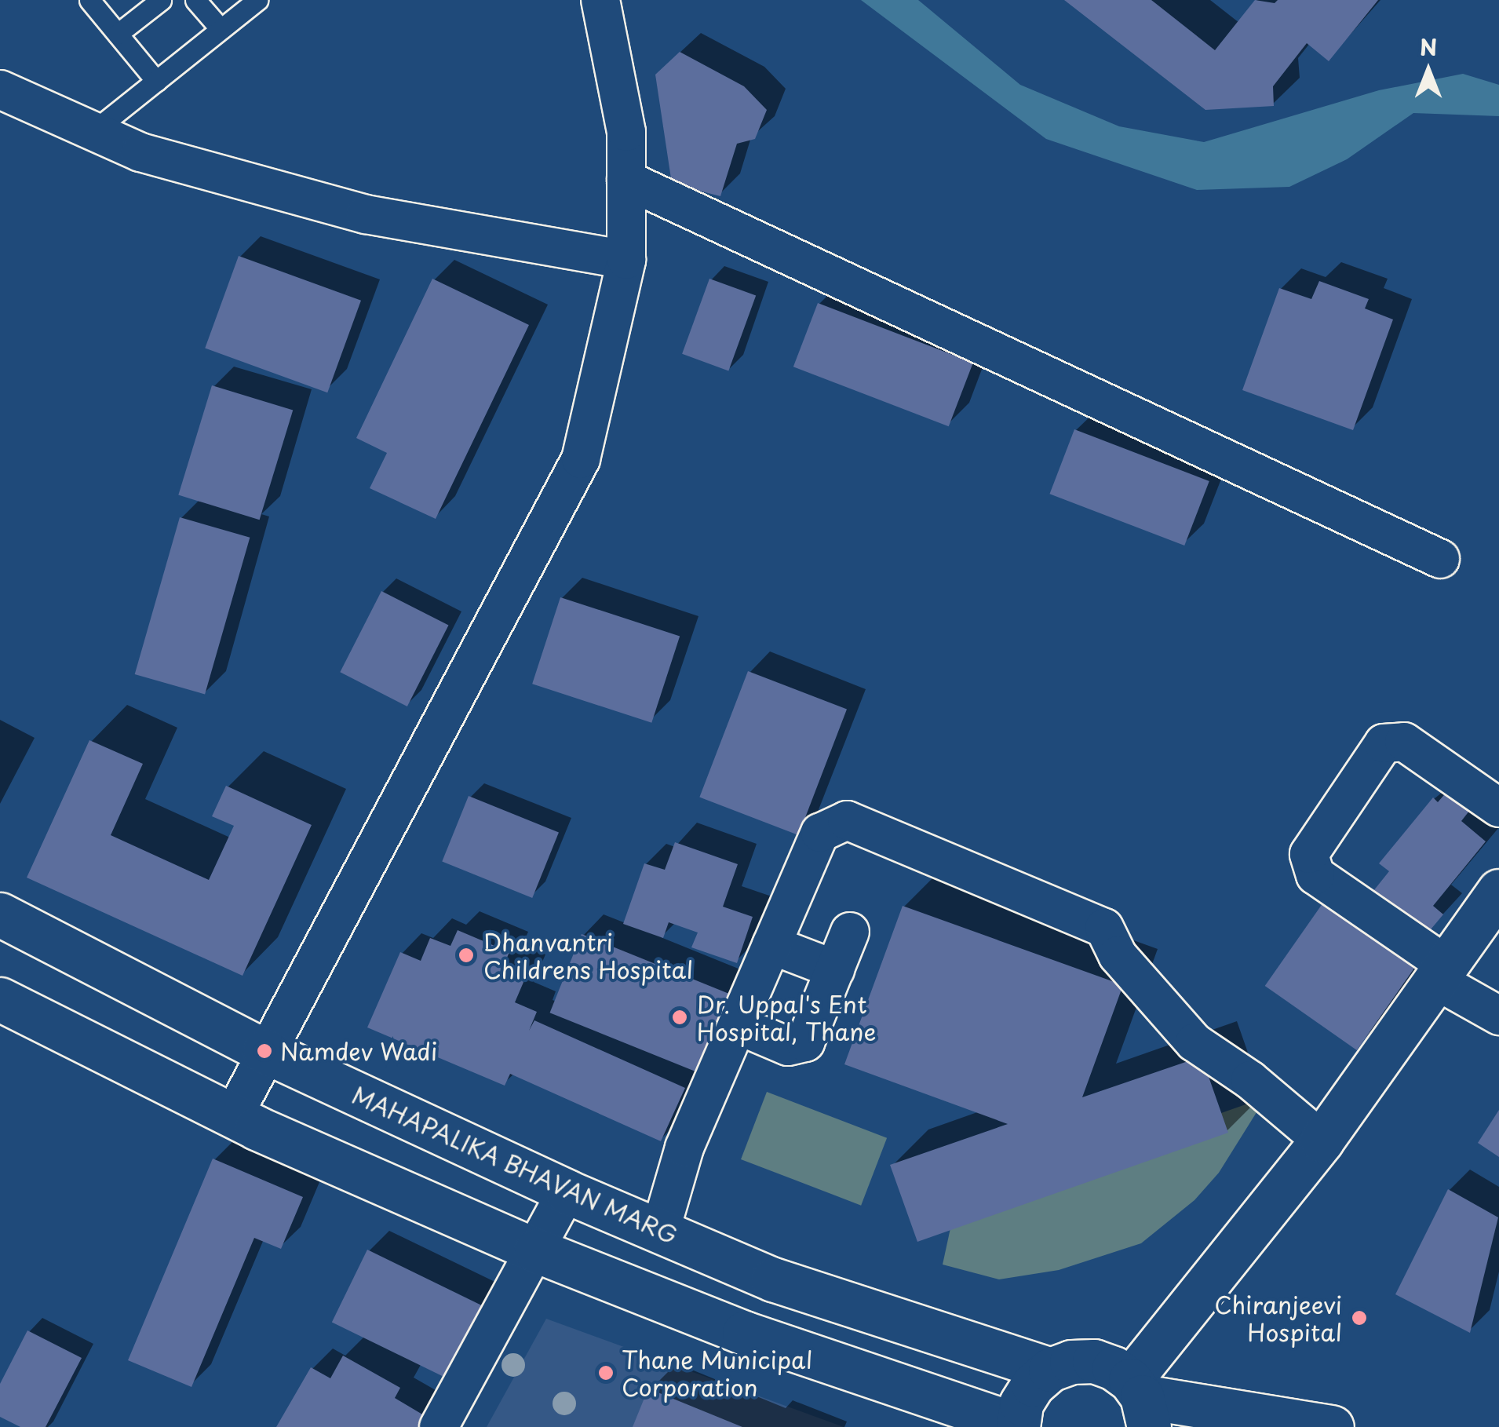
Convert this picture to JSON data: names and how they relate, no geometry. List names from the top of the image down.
{
  "streets": {
    "main road": ["MAHAPALIKA BHAVAN MARG"]
  },
  "places": [
    "Dhanvantri Childrens Hospital",
    "Dr. Uppal's Ent Hospital, Thane",
    "Namdev Wadi",
    "Chiranjeevi Hospital",
    "Thane Municipal Corporation"
  ],
  "north": "top"
}
